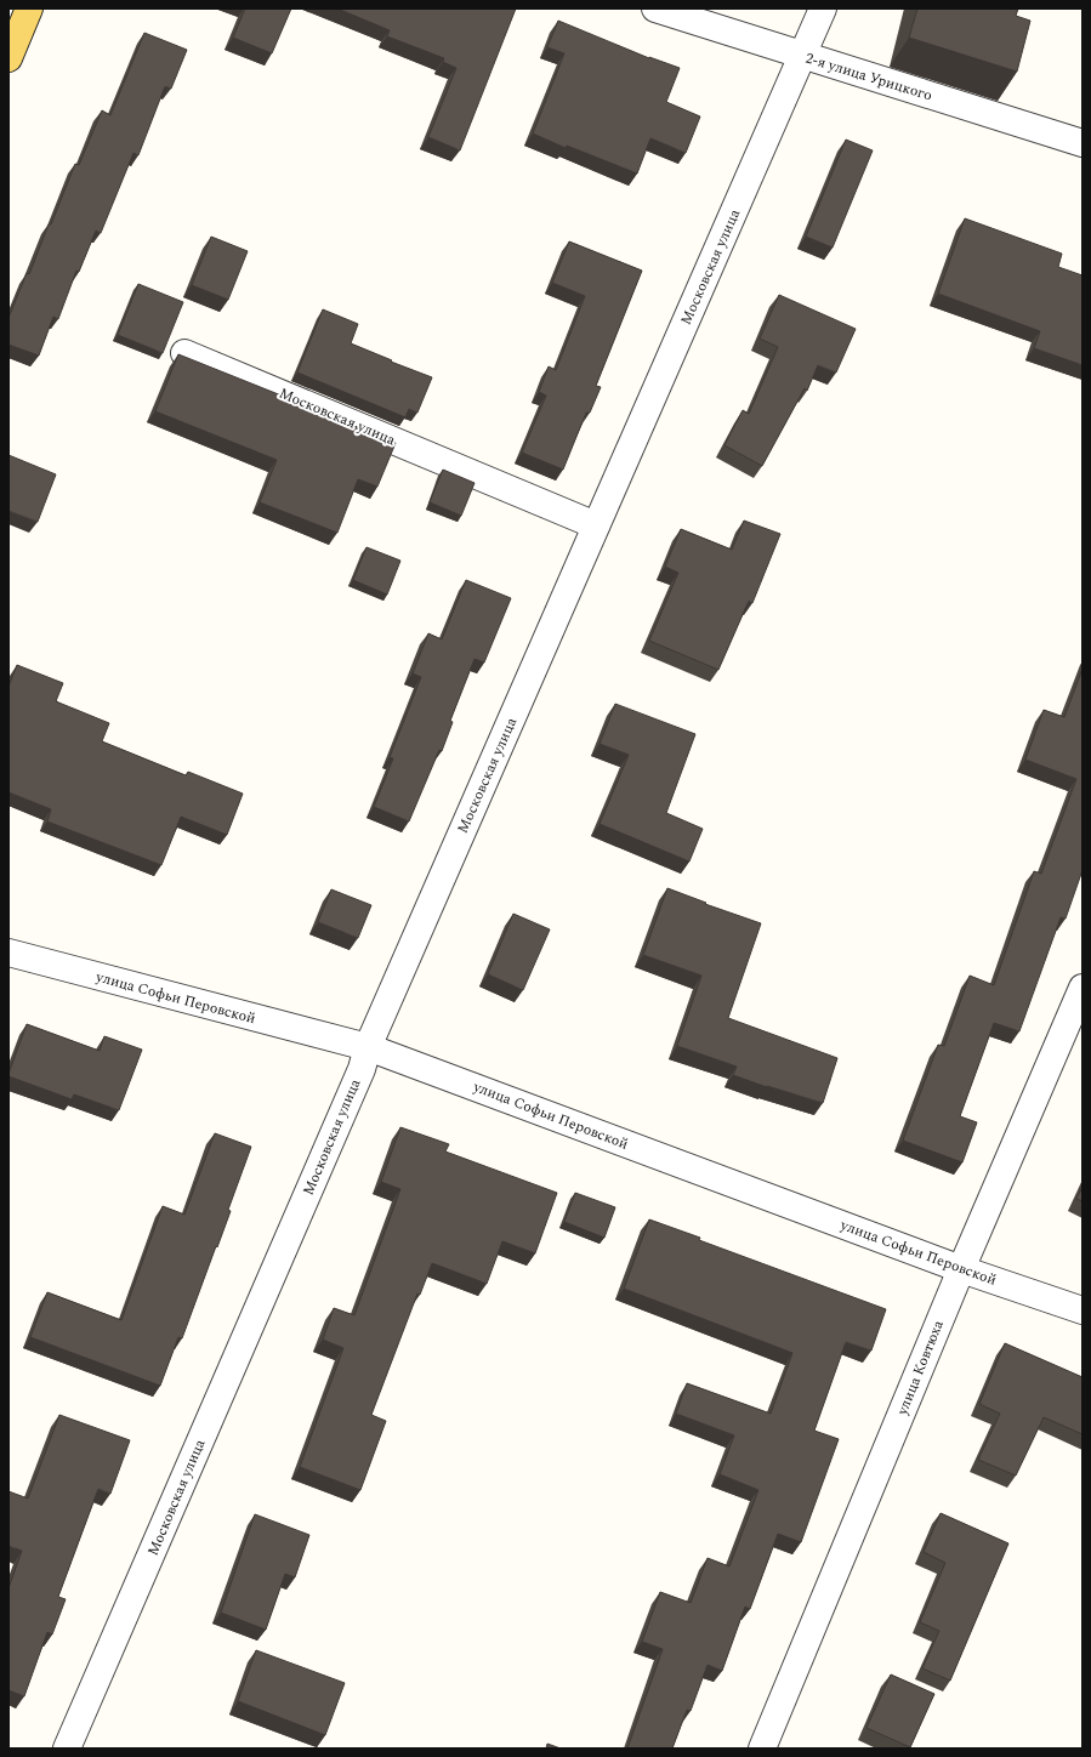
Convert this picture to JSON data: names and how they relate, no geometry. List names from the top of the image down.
{
  "streets": {
    "street": [
      "2-я улица Урицкого",
      "Московская улица",
      "улица Софьи Перовской",
      "улица Ковтюха"
    ]
  },
  "crossings": [
    ["2-я улица Урицкого", "Московская улица"],
    ["Московская улица", "улица Софьи Перовской"],
    ["улица Софьи Перовской", "улица Ковтюха"]
  ]
}
